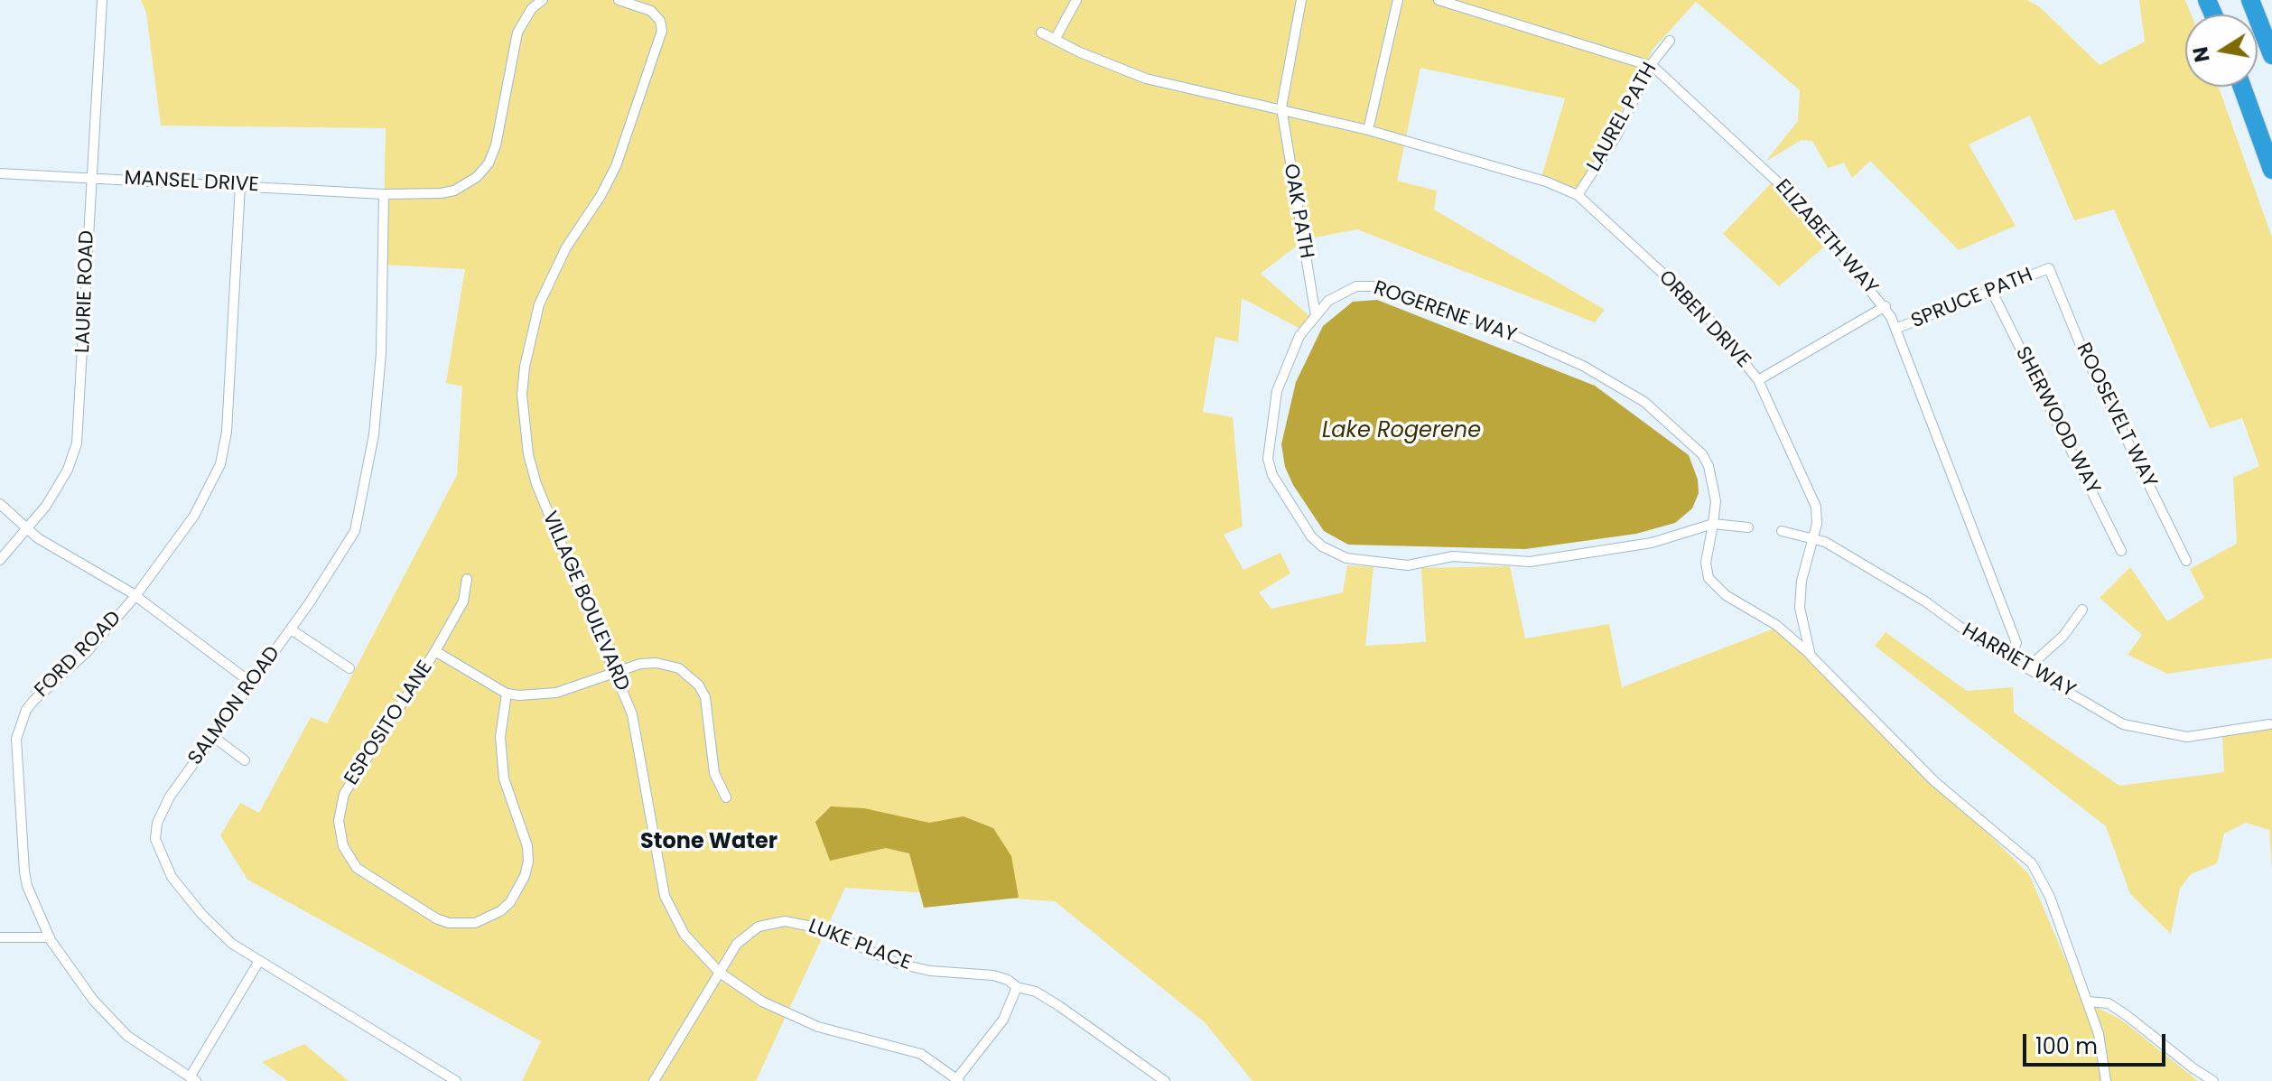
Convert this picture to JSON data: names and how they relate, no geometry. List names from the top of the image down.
{
  "streets": {
    "street": [
      "LAUREL PATH",
      "MANSEL DRIVE",
      "OAK PATH",
      "ELIZABETH WAY",
      "LAURIE ROAD",
      "SPRUCE PATH",
      "ROGERENE WAY",
      "ORBEN DRIVE",
      "ROOSEVELT WAY",
      "SHERWOOD WAY",
      "VILLAGE BOULEVARD",
      "FORD ROAD",
      "HARRIET WAY",
      "SALMON ROAD",
      "ESPOSITO LANE",
      "LUKE PLACE"
    ]
  },
  "crossings": [
    ["LAUREL PATH", "ELIZABETH WAY"],
    ["LAUREL PATH", "ORBEN DRIVE"],
    ["MANSEL DRIVE", "LAURIE ROAD"],
    ["MANSEL DRIVE", "FORD ROAD"],
    ["MANSEL DRIVE", "SALMON ROAD"],
    ["OAK PATH", "ROGERENE WAY"],
    ["OAK PATH", "ORBEN DRIVE"],
    ["ELIZABETH WAY", "SPRUCE PATH"],
    ["ELIZABETH WAY", "HARRIET WAY"],
    ["SPRUCE PATH", "ORBEN DRIVE"],
    ["SPRUCE PATH", "ROOSEVELT WAY"],
    ["SPRUCE PATH", "SHERWOOD WAY"],
    ["ROGERENE WAY", "ORBEN DRIVE"],
    ["ORBEN DRIVE", "HARRIET WAY"],
    ["VILLAGE BOULEVARD", "LUKE PLACE"]
  ],
  "districts": ["Stone Water"],
  "water": ["Lake Rogerene"],
  "scale_bar": "100 m",
  "north": "left"
}
